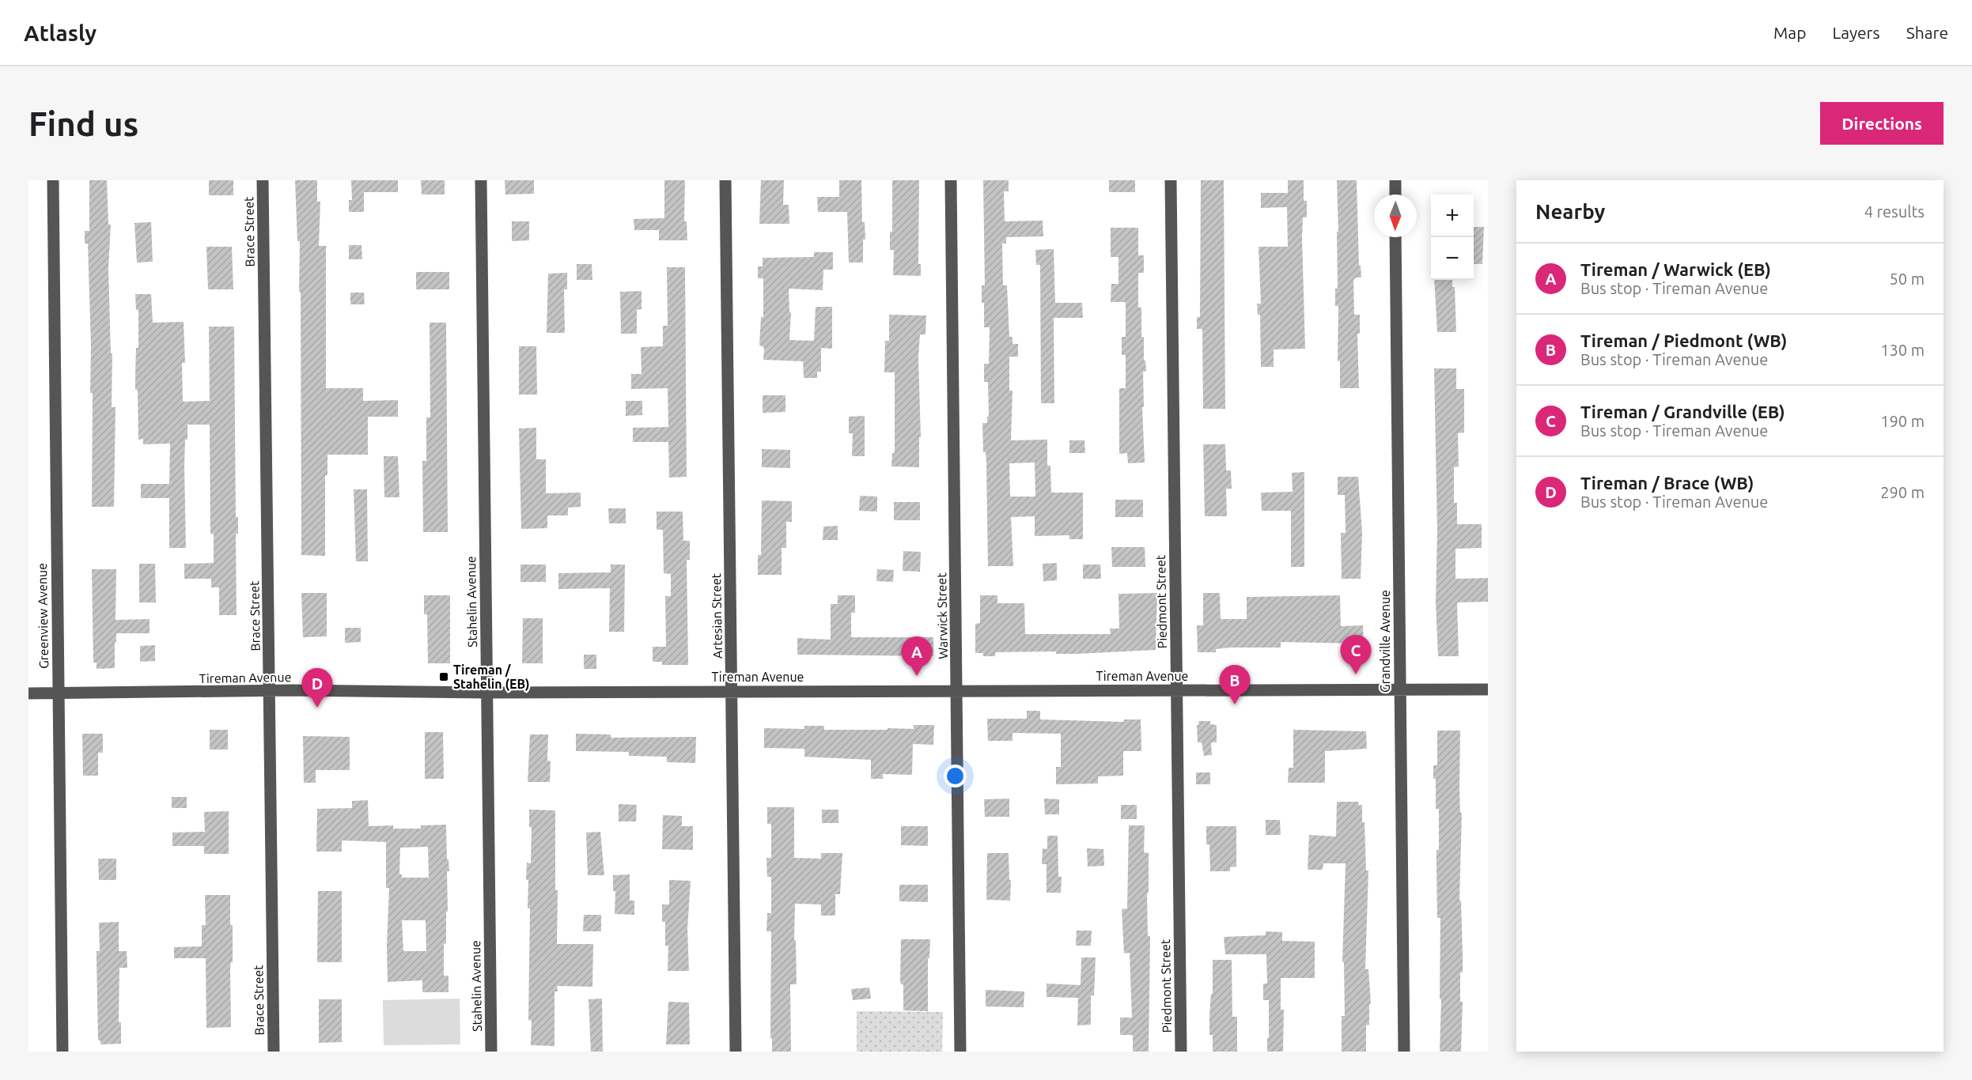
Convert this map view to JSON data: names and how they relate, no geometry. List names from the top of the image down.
{
  "streets": {
    "street": [
      "Brace Street",
      "Stahelin Avenue",
      "Piedmont Street",
      "Greenview Avenue",
      "Artesian Street",
      "Warwick Street",
      "Grandville Avenue",
      "Tireman Avenue"
    ]
  },
  "crossings": [
    ["Brace Street", "Tireman Avenue"],
    ["Stahelin Avenue", "Tireman Avenue"],
    ["Piedmont Street", "Tireman Avenue"],
    ["Greenview Avenue", "Tireman Avenue"],
    ["Artesian Street", "Tireman Avenue"],
    ["Warwick Street", "Tireman Avenue"],
    ["Grandville Avenue", "Tireman Avenue"]
  ],
  "places": {
    "transit": ["Tireman / Stahelin (EB)"]
  },
  "north": "bottom",
  "page": {
    "header": "Atlasly",
    "nav": ["Map", "Layers", "Share"],
    "buttons": "Directions",
    "title": "Find us",
    "heading": ["Nearby", "4 results"],
    "map_buttons": ["+", "−"],
    "list": [
      {
        "mark": "A",
        "name": "Tireman / Warwick (EB)",
        "note": "Bus stop · Tireman Avenue",
        "value": "50 m"
      },
      {
        "mark": "B",
        "name": "Tireman / Piedmont (WB)",
        "note": "Bus stop · Tireman Avenue",
        "value": "130 m"
      },
      {
        "mark": "C",
        "name": "Tireman / Grandville (EB)",
        "note": "Bus stop · Tireman Avenue",
        "value": "190 m"
      },
      {
        "mark": "D",
        "name": "Tireman / Brace (WB)",
        "note": "Bus stop · Tireman Avenue",
        "value": "290 m"
      }
    ],
    "pins": [
      "C",
      "A",
      "B",
      "D"
    ]
  }
}
